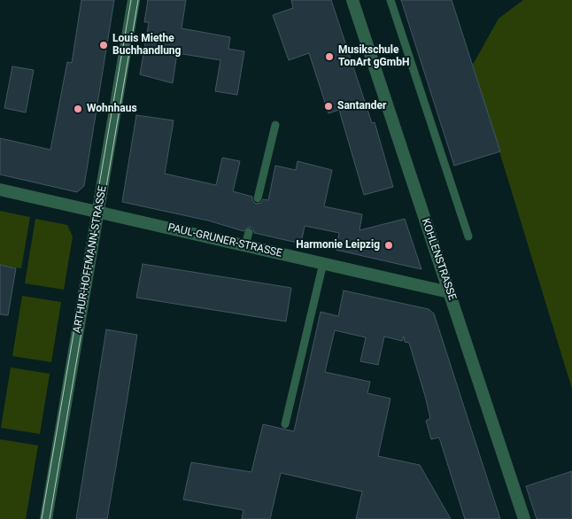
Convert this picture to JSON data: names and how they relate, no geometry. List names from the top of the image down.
{
  "streets": {
    "street": ["PAUL-GRUNER-STRASSE", "ARTHUR-HOFFMANN-STRASSE", "KOHLENSTRASSE"]
  },
  "crossings": [
    ["PAUL-GRUNER-STRASSE", "ARTHUR-HOFFMANN-STRASSE"],
    ["PAUL-GRUNER-STRASSE", "KOHLENSTRASSE"]
  ],
  "places": [
    "Louis Miethe Buchhandlung",
    "Musikschule TonArt gGmbH",
    "Santander",
    "Wohnhaus",
    "Harmonie Leipzig"
  ]
}
